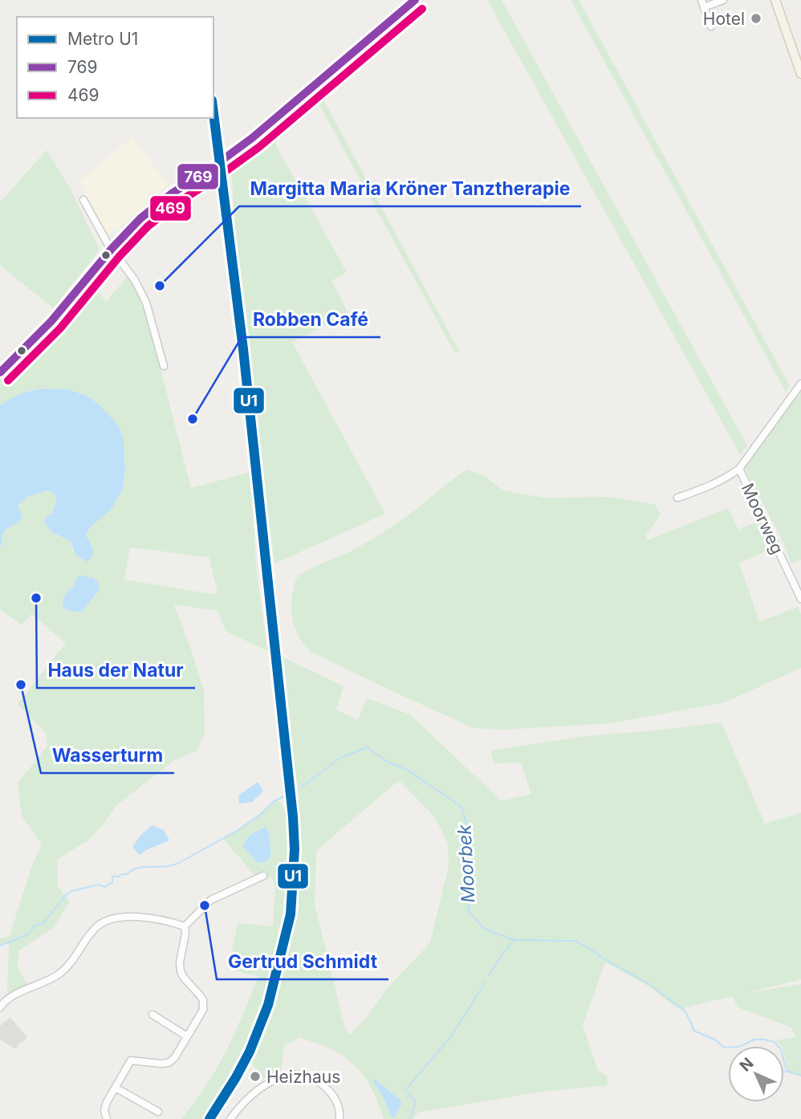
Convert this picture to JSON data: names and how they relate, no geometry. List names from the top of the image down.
{
  "streets": {
    "street": ["Moorweg"]
  },
  "water": ["Moorbek"],
  "places": [
    "Hotel",
    "Margitta Maria Kröner Tanztherapie",
    "Robben Café",
    "Haus der Natur",
    "Wasserturm",
    "Gertrud Schmidt",
    "Heizhaus"
  ],
  "lines": ["transit line 769", "transit line 469", "metro line U1"],
  "legend": ["Metro U1", "769", "469"],
  "north": "top left"
}
